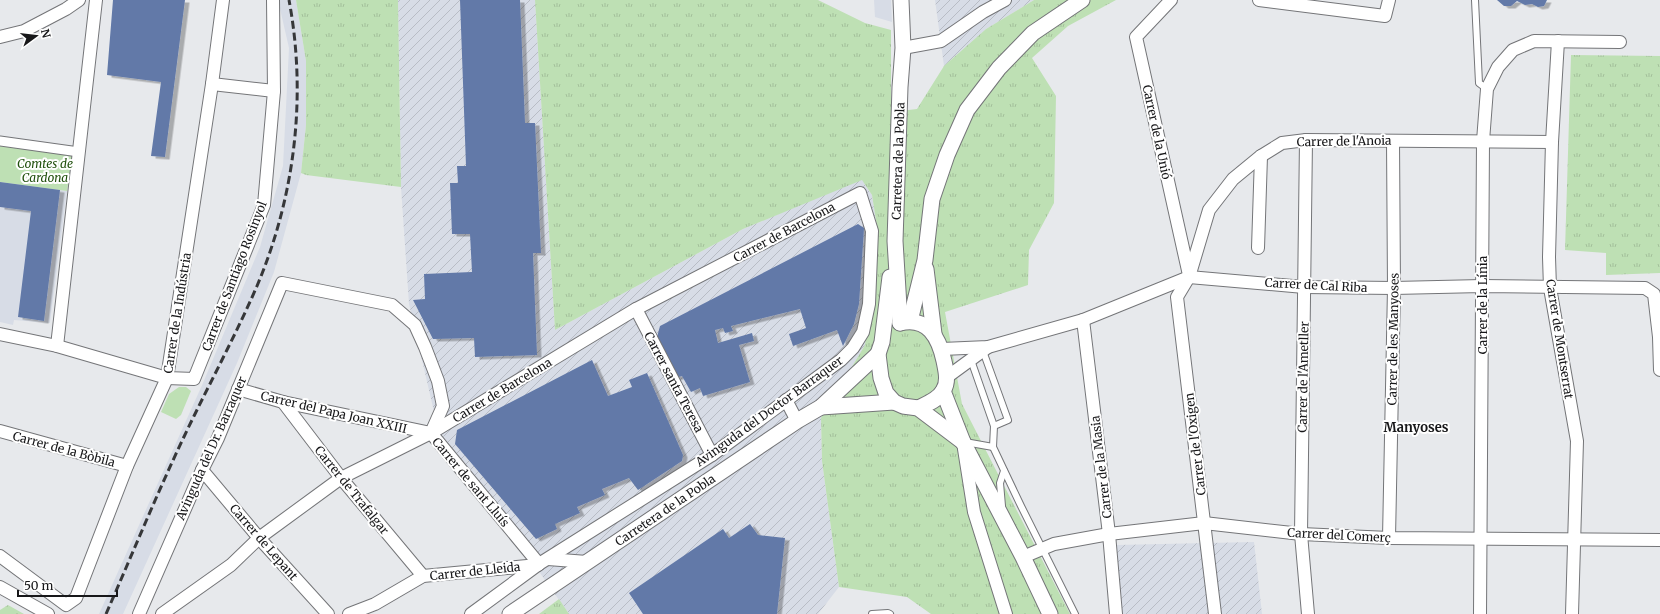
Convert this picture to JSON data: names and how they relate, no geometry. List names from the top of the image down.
{
  "streets": {
    "street": [
      "Carrer de la Unió",
      "Carrer de l'Anoia",
      "Carretera de la Pobla",
      "Carrer de Barcelona",
      "Carrer de Santiago Rosinyol",
      "Carrer de Cal Riba",
      "Carrer de la Línia",
      "Carrer de la Indústria",
      "Carrer de les Manyoses",
      "Carrer de Montserrat",
      "Carrer de l'Ametller",
      "Carrer santa Teresa",
      "Avinguda del Doctor Barraquer",
      "Carrer del Papa Joan XXIII",
      "Carrer de l'Oxigen",
      "Avinguda del Dr. Barraquer",
      "Carrer de la Bòbila",
      "Carrer de la Masia",
      "Carrer de sant Lluís",
      "Carrer de Trafalgar",
      "Carrer del Comerç",
      "Carrer de Lepant",
      "Carrer de Lleida"
    ]
  },
  "crossings": [
    ["Carrer de la Unió", "Carrer de l'Anoia"],
    ["Carrer de la Unió", "Carrer de Cal Riba"],
    ["Carrer de la Unió", "Carrer de l'Oxigen"],
    ["Carrer de l'Anoia", "Carrer de Cal Riba"],
    ["Carrer de l'Anoia", "Carrer de la Línia"],
    ["Carrer de l'Anoia", "Carrer de les Manyoses"],
    ["Carrer de l'Anoia", "Carrer de Montserrat"],
    ["Carrer de l'Anoia", "Carrer de l'Ametller"],
    ["Carrer de l'Anoia", "Carrer de l'Oxigen"],
    ["Carretera de la Pobla", "Carrer de Cal Riba"],
    ["Carrer de Barcelona", "Carrer santa Teresa"],
    ["Carrer de Barcelona", "Avinguda del Doctor Barraquer"],
    ["Carrer de Barcelona", "Carrer del Papa Joan XXIII"],
    ["Carrer de Barcelona", "Carrer de sant Lluís"],
    ["Carrer de Barcelona", "Carrer de Trafalgar"],
    ["Carrer de Barcelona", "Carrer de Lepant"],
    ["Carrer de Santiago Rosinyol", "Carrer de la Indústria"],
    ["Carrer de Cal Riba", "Carrer de la Línia"],
    ["Carrer de Cal Riba", "Carrer de les Manyoses"],
    ["Carrer de Cal Riba", "Carrer de Montserrat"],
    ["Carrer de Cal Riba", "Carrer de l'Ametller"],
    ["Carrer de Cal Riba", "Carrer de l'Oxigen"],
    ["Carrer de Cal Riba", "Carrer de la Masia"],
    ["Carrer de la Línia", "Carrer de Montserrat"],
    ["Carrer de la Línia", "Carrer del Comerç"],
    ["Carrer de la Indústria", "Carrer de la Bòbila"],
    ["Carrer de les Manyoses", "Carrer del Comerç"],
    ["Carrer de Montserrat", "Carrer del Comerç"],
    ["Carrer de l'Ametller", "Carrer del Comerç"],
    ["Carrer santa Teresa", "Avinguda del Doctor Barraquer"],
    ["Avinguda del Doctor Barraquer", "Carrer de sant Lluís"],
    ["Avinguda del Doctor Barraquer", "Carrer de Lleida"],
    ["Carrer del Papa Joan XXIII", "Avinguda del Dr. Barraquer"],
    ["Carrer del Papa Joan XXIII", "Carrer de sant Lluís"],
    ["Carrer del Papa Joan XXIII", "Carrer de Trafalgar"],
    ["Carrer de l'Oxigen", "Carrer del Comerç"],
    ["Avinguda del Dr. Barraquer", "Carrer de sant Lluís"],
    ["Avinguda del Dr. Barraquer", "Carrer de Lepant"],
    ["Carrer de la Masia", "Carrer del Comerç"],
    ["Carrer de sant Lluís", "Carrer de Lleida"],
    ["Carrer de Trafalgar", "Carrer de Lleida"]
  ],
  "districts": ["Manyoses"],
  "parks": ["Comtes de Cardona"],
  "scale_bar": "50 m",
  "north": "right"
}
